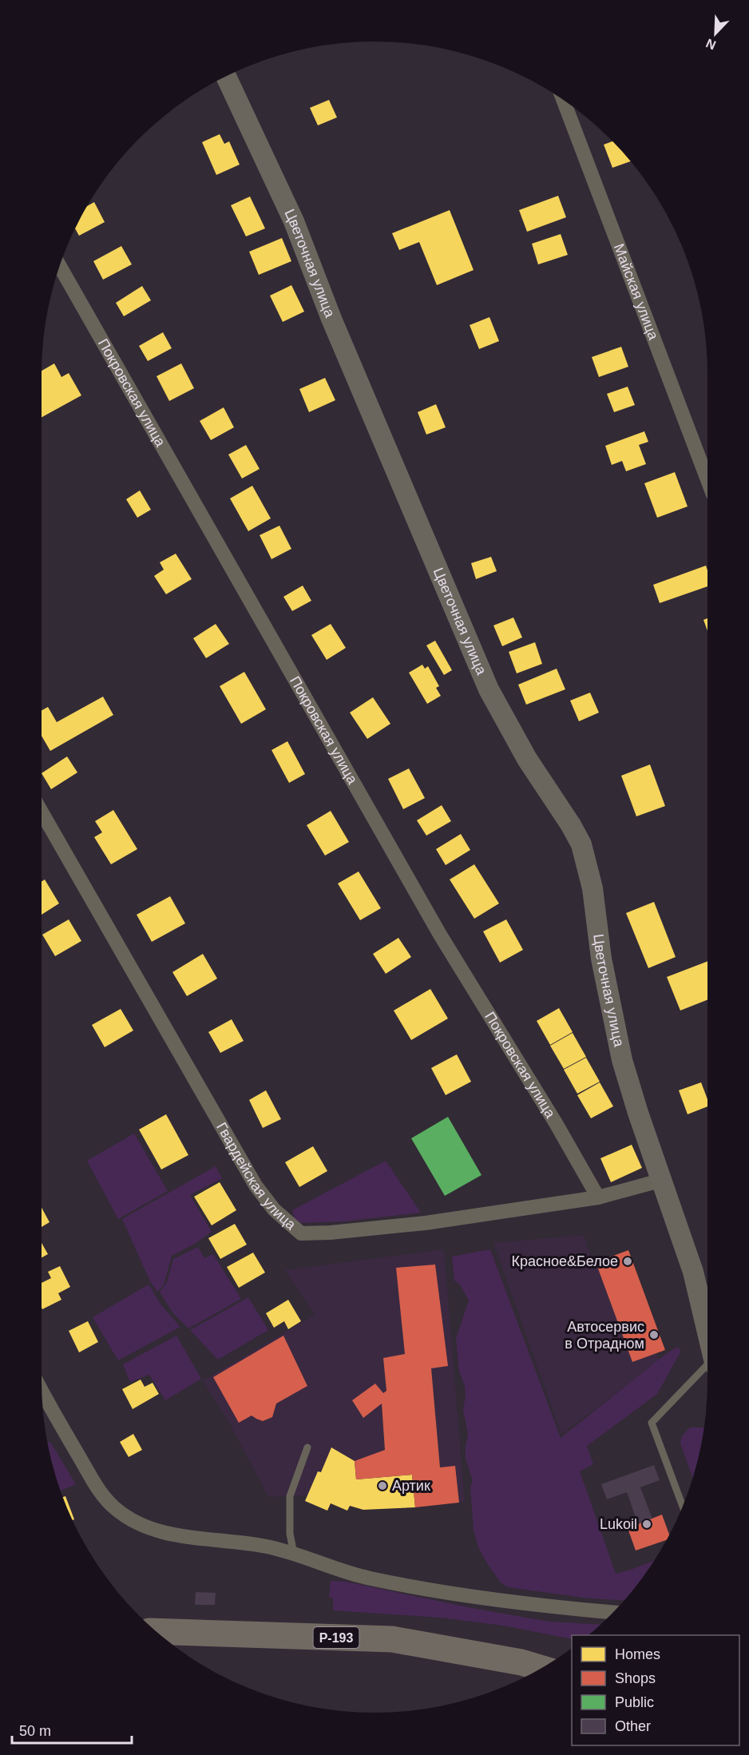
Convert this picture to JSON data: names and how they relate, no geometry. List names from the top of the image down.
{
  "streets": {
    "highway": ["Р-193"],
    "street": [
      "Цветочная улица",
      "Майская улица",
      "Покровская улица",
      "Гвардейская улица"
    ]
  },
  "crossings": [
    ["Цветочная улица", "Гвардейская улица"],
    ["Покровская улица", "Гвардейская улица"]
  ],
  "places": [
    "Красное&Белое",
    "Автосервис в Отрадном",
    "Артик",
    "Lukoil"
  ],
  "legend": [
    "Homes",
    "Shops",
    "Public",
    "Other"
  ],
  "scale_bar": "50 m",
  "north": "bottom left"
}
